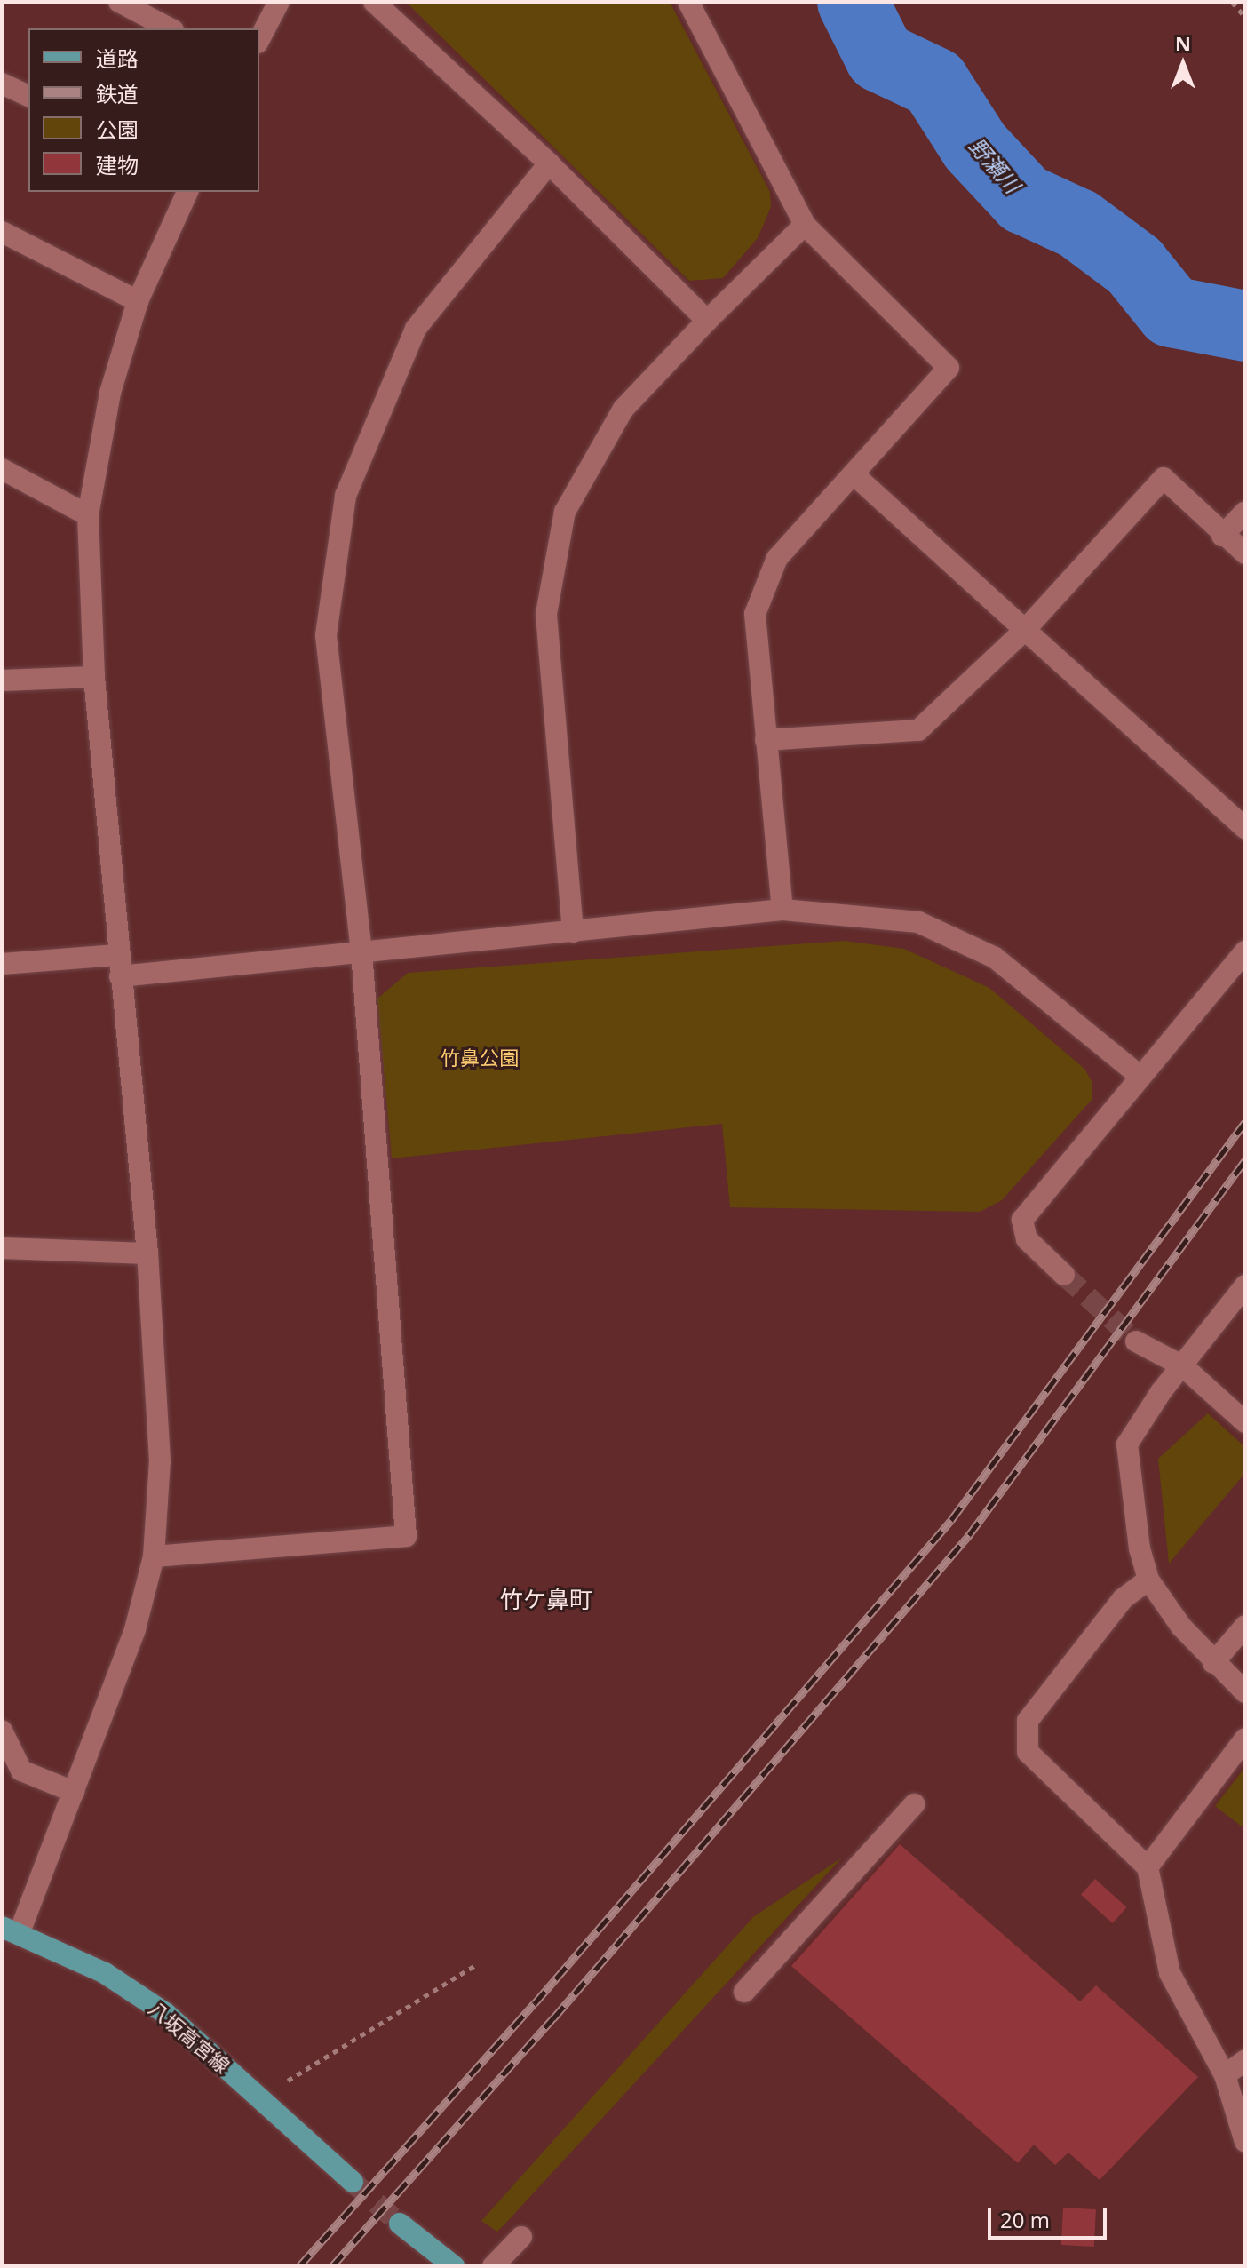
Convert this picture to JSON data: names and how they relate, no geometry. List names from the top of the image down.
{
  "streets": {
    "main road": ["八坂高宮線"]
  },
  "districts": ["竹ケ鼻町"],
  "water": ["野瀬川"],
  "parks": ["竹鼻公園"],
  "legend": [
    "道路",
    "鉄道",
    "公園",
    "建物"
  ],
  "scale_bar": "20 m",
  "north": "top"
}
